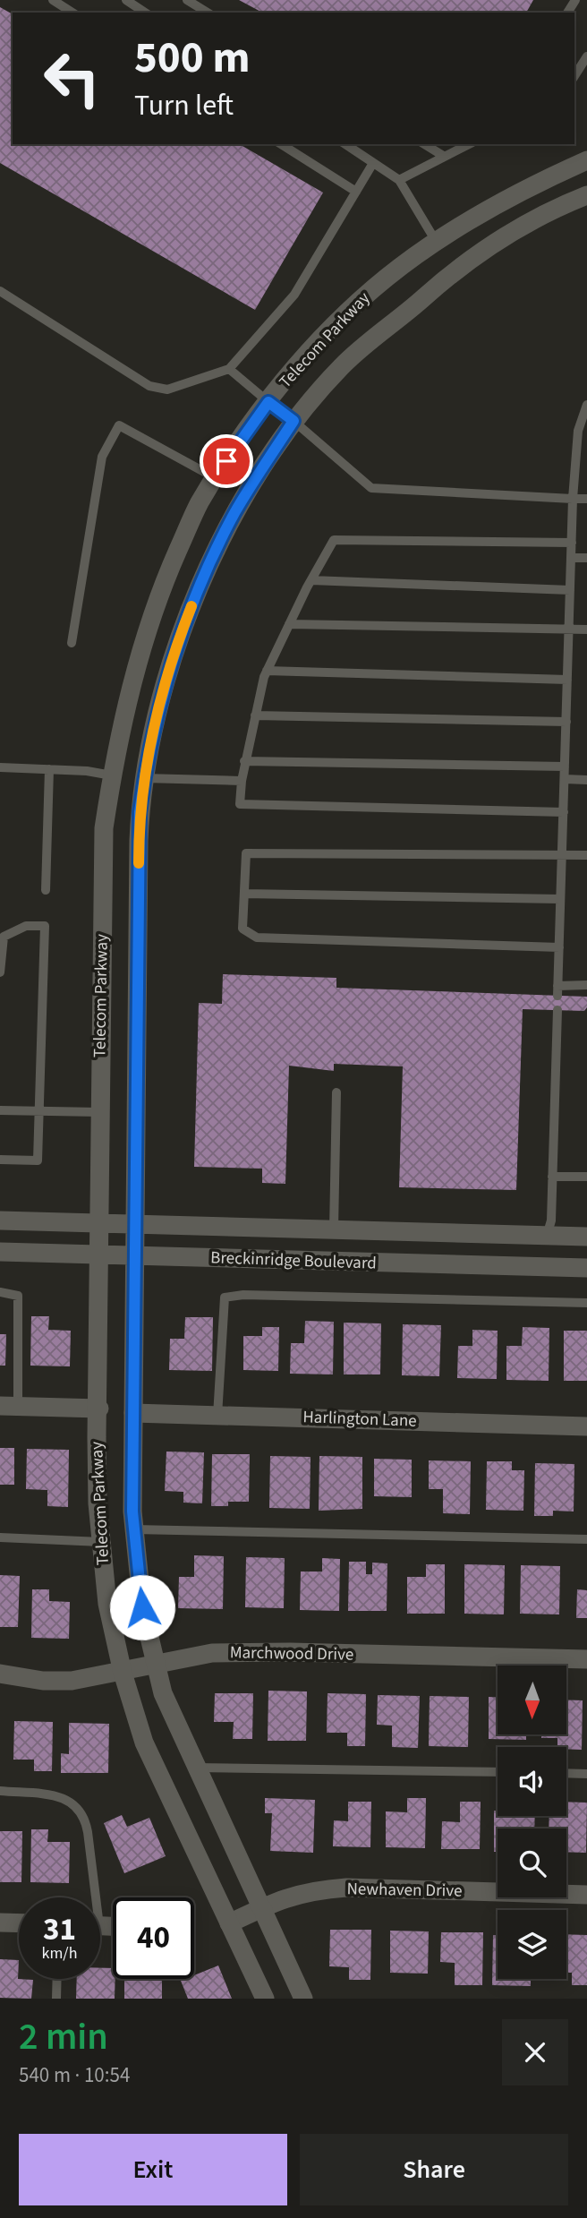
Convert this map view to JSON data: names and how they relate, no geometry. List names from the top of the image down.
{
  "streets": {
    "street": [
      "Telecom Parkway",
      "Breckinridge Boulevard",
      "Harlington Lane",
      "Marchwood Drive",
      "Newhaven Drive"
    ]
  },
  "crossings": [
    ["Telecom Parkway", "Breckinridge Boulevard"],
    ["Telecom Parkway", "Harlington Lane"],
    ["Telecom Parkway", "Marchwood Drive"],
    ["Telecom Parkway", "Newhaven Drive"]
  ],
  "north": "bottom",
  "page": {
    "turn": ["500 m", "Turn left"],
    "speed": "31 km/h",
    "limit": "40",
    "heading": ["2 min", "540 m · 10:54"],
    "buttons": ["Exit", "Share"]
  }
}
